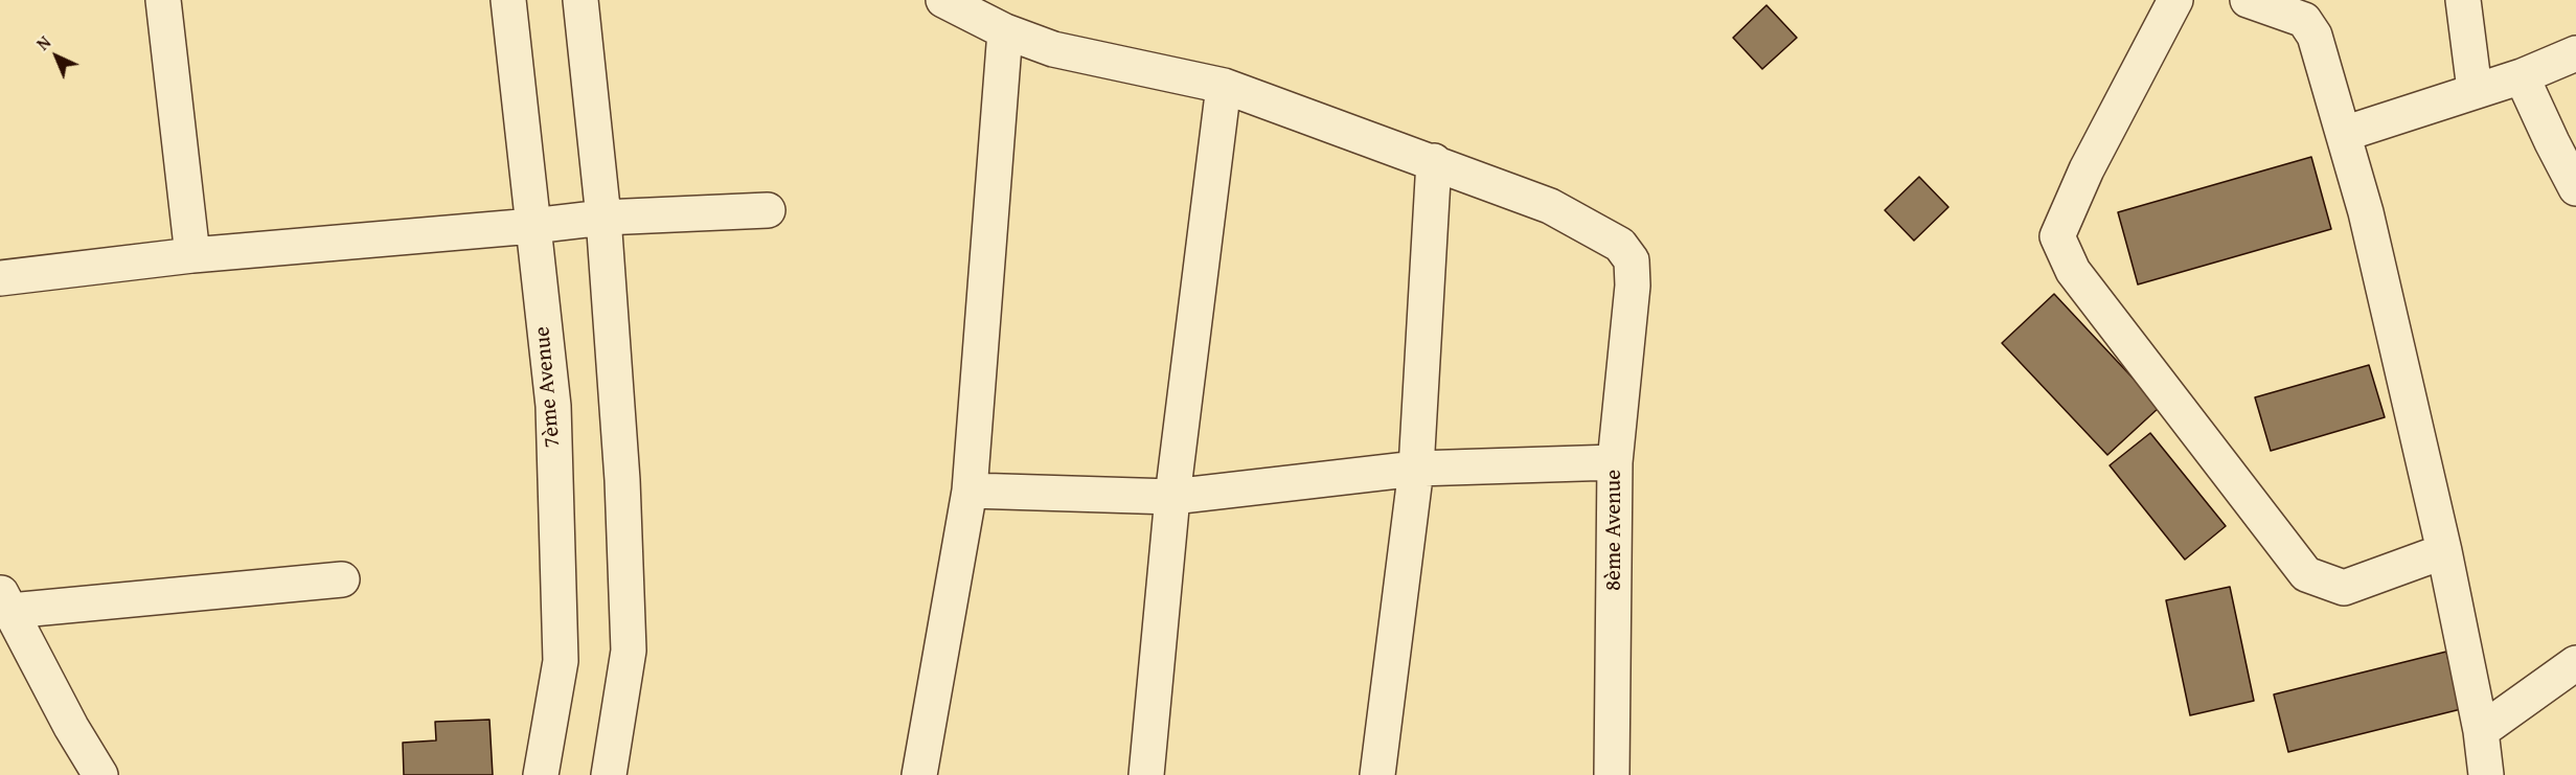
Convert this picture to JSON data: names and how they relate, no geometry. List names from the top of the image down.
{
  "streets": {
    "street": ["7ème Avenue", "8ème Avenue"]
  },
  "north": "top left"
}
